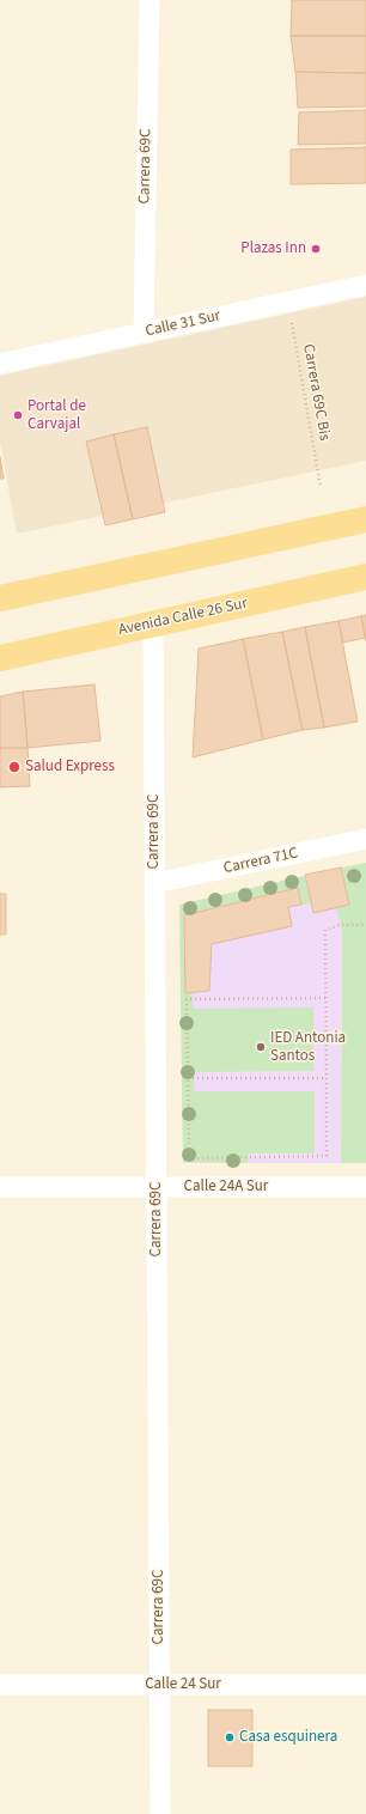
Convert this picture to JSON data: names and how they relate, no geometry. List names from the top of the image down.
{
  "streets": {
    "main road": ["Avenida Calle 26 Sur"],
    "street": [
      "Carrera 69C",
      "Calle 31 Sur",
      "Carrera 71C",
      "Calle 24A Sur",
      "Calle 24 Sur"
    ],
    "path": ["Carrera 69C Bis"]
  },
  "crossings": [
    ["Carrera 69C", "Calle 31 Sur"],
    ["Carrera 69C", "Avenida Calle 26 Sur"],
    ["Carrera 69C", "Carrera 71C"],
    ["Carrera 69C", "Calle 24A Sur"],
    ["Carrera 69C", "Calle 24 Sur"],
    ["Calle 31 Sur", "Carrera 69C Bis"]
  ],
  "places": [
    "Plazas Inn",
    "Portal de Carvajal",
    "Salud Express",
    "IED Antonia Santos",
    "Casa esquinera"
  ]
}
